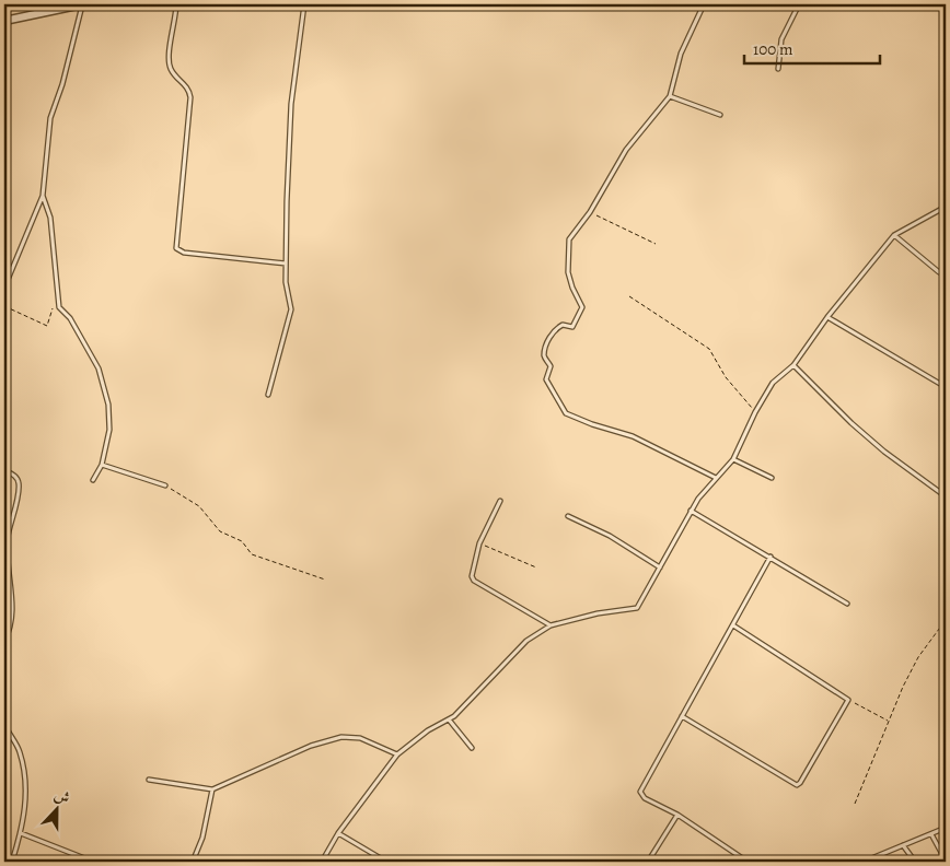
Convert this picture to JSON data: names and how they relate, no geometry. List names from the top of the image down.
{
  "scale_bar": "100 m",
  "north": "top"
}
